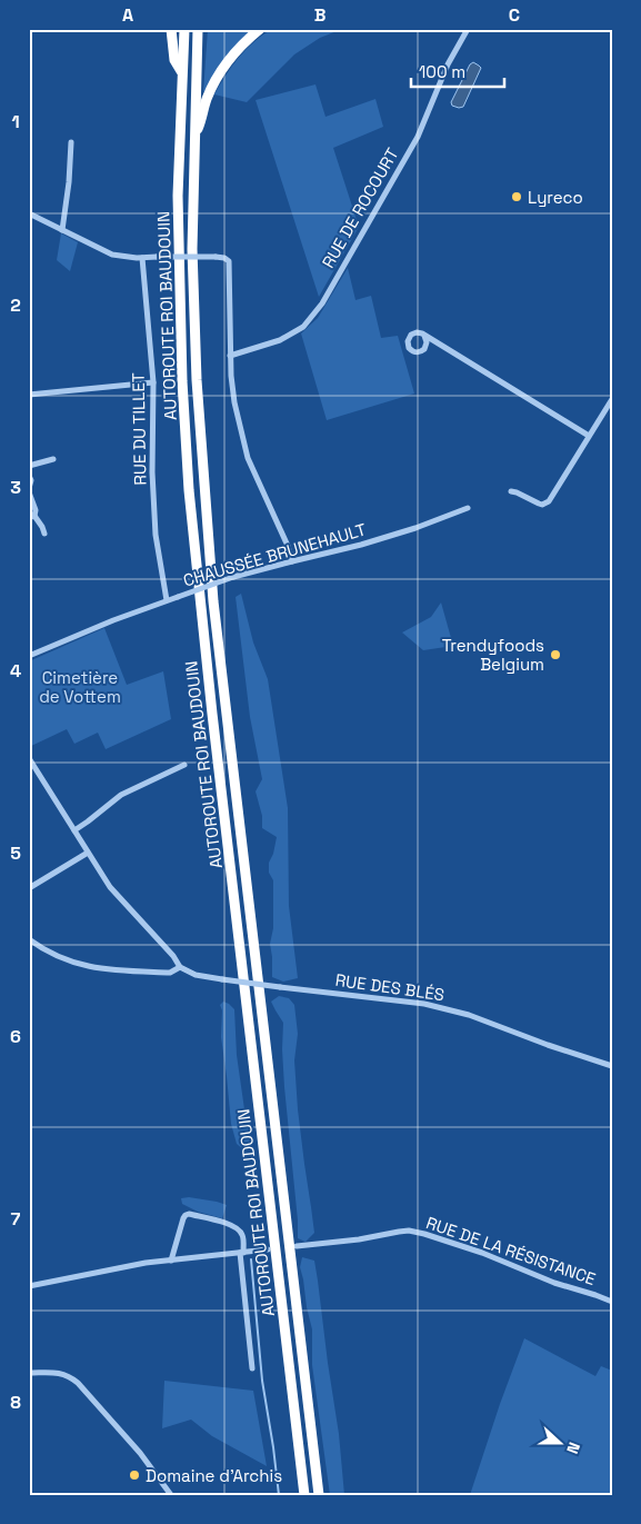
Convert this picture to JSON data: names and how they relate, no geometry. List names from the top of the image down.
{
  "streets": {
    "highway": ["AUTOROUTE ROI BAUDOUIN"],
    "street": [
      "RUE DE ROCOURT",
      "RUE DU TILLET",
      "CHAUSSÉE BRUNEHAULT",
      "RUE DES BLÉS",
      "RUE DE LA RÉSISTANCE"
    ]
  },
  "crossings": [
    ["RUE DU TILLET", "CHAUSSÉE BRUNEHAULT"]
  ],
  "parks": ["Cimetière de Vottem"],
  "places": ["Lyreco", "Trendyfoods Belgium", "Domaine d'Archis"],
  "scale_bar": "100 m",
  "north": "right",
  "grid": {
    "columns": ["A", "B", "C"],
    "rows": [
      "1",
      "2",
      "3",
      "4",
      "5",
      "6",
      "7",
      "8"
    ]
  }
}
